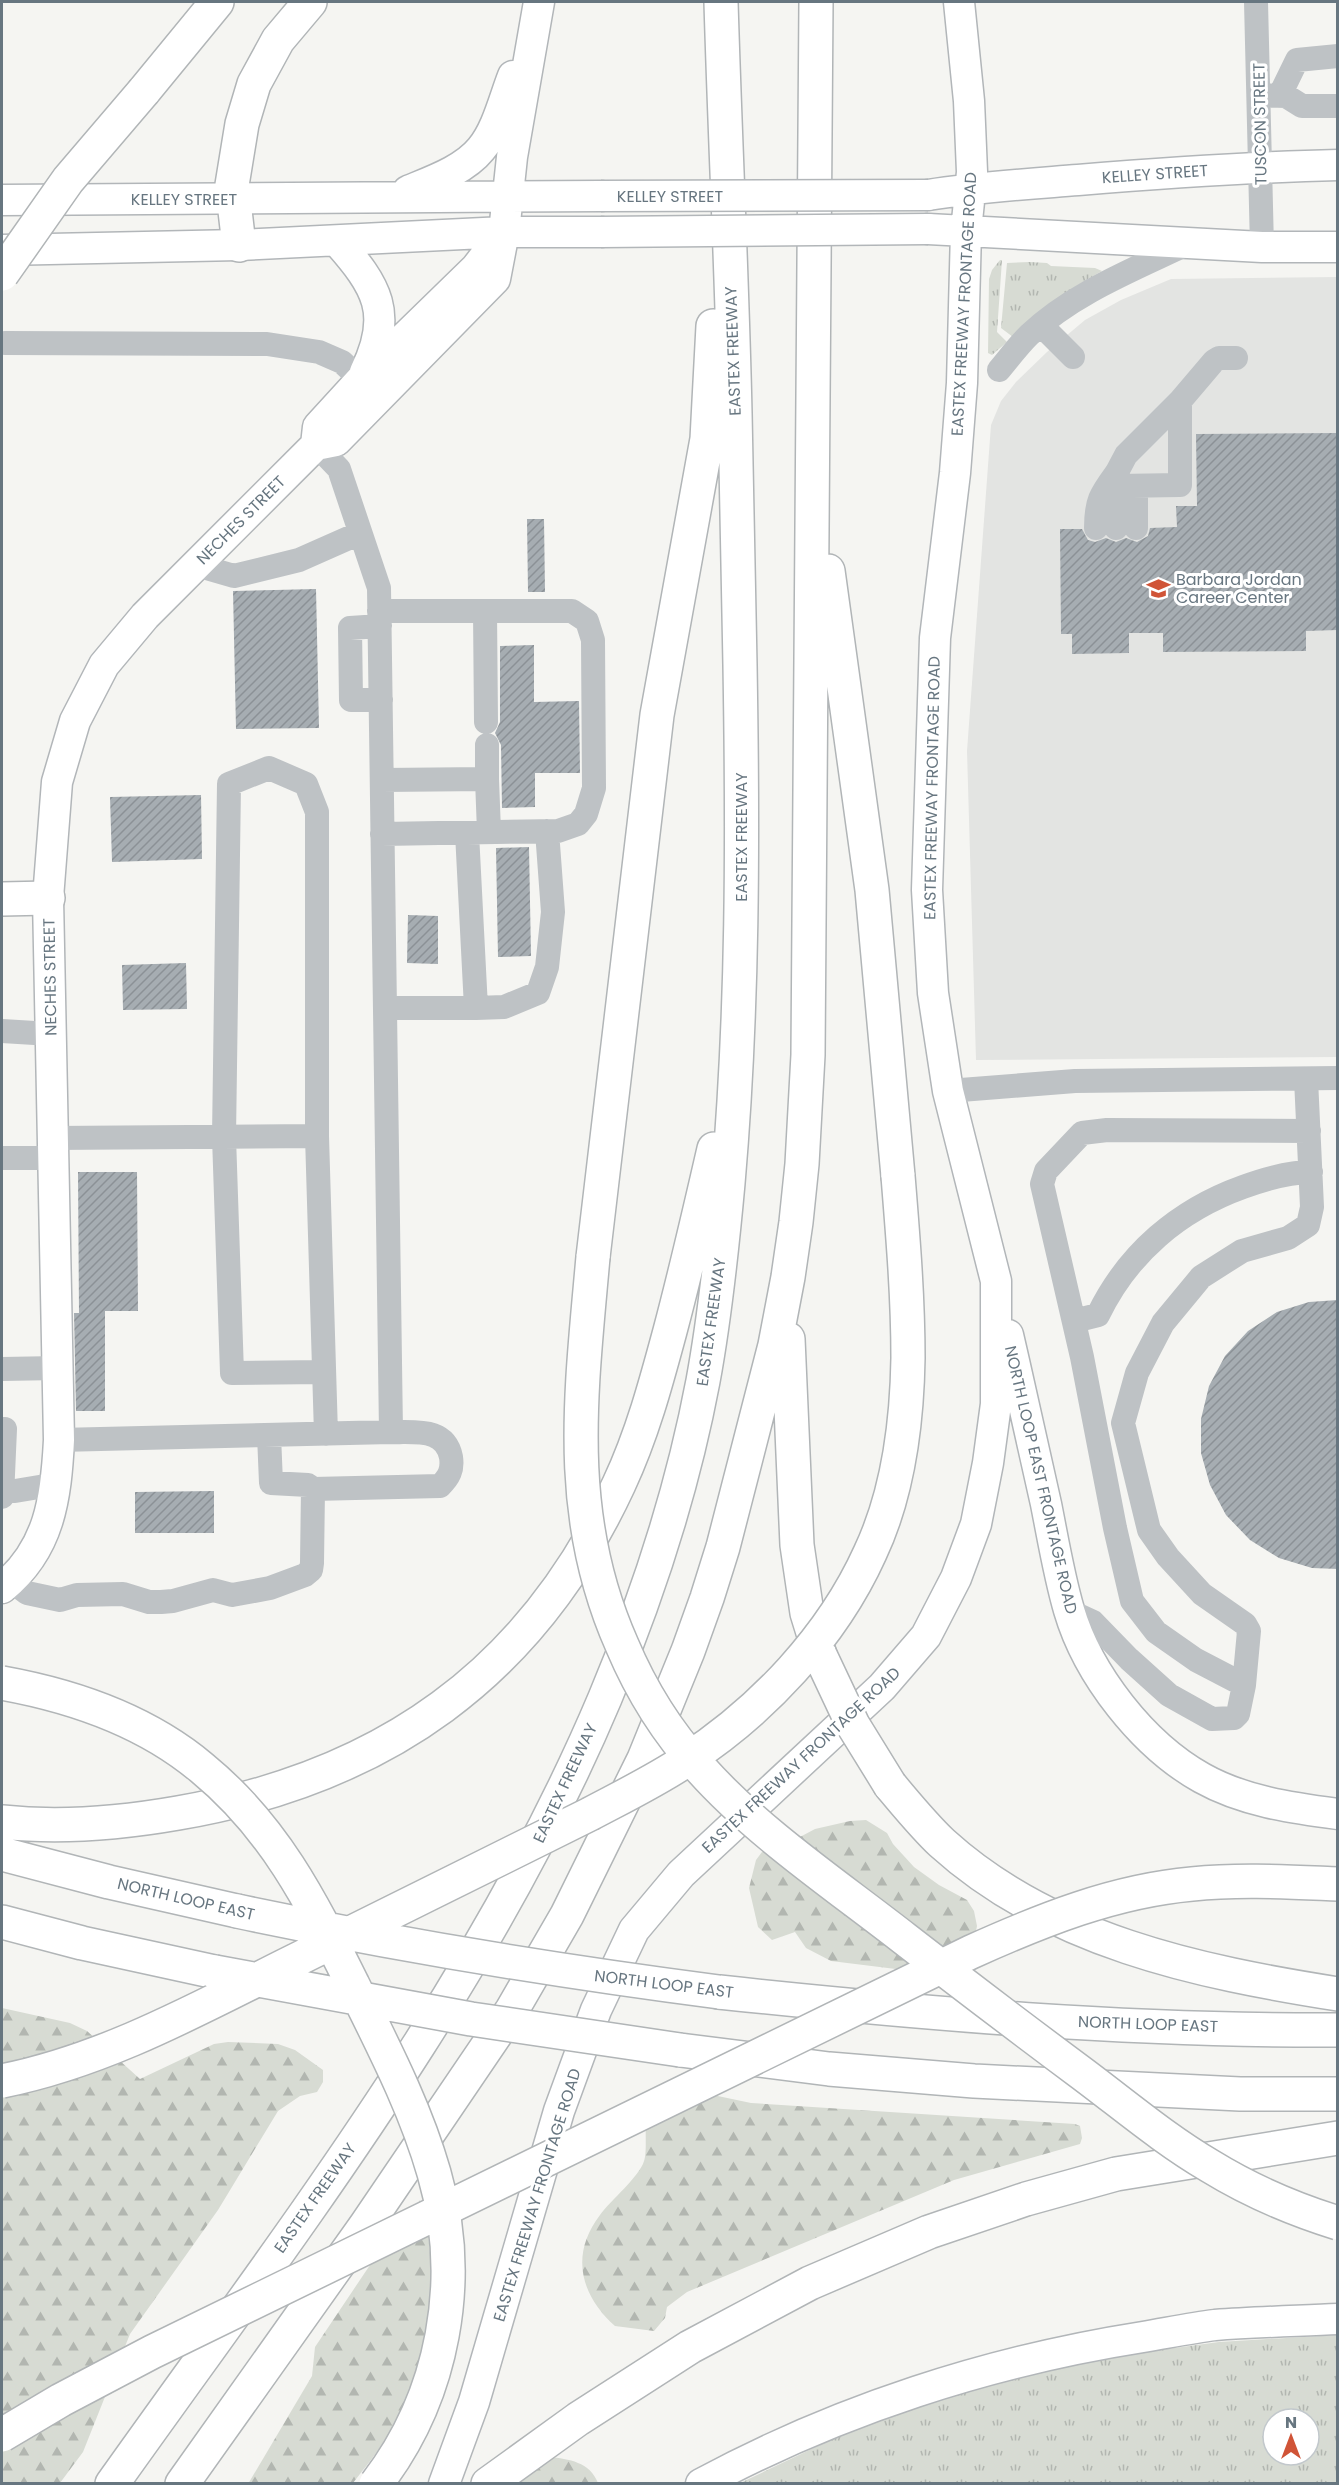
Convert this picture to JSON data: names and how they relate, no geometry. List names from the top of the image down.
{
  "streets": {
    "highway": ["EASTEX FREEWAY", "NORTH LOOP EAST"],
    "main road": [
      "KELLEY STREET",
      "EASTEX FREEWAY FRONTAGE ROAD",
      "NECHES STREET",
      "NORTH LOOP EAST FRONTAGE ROAD"
    ],
    "street": ["TUSCON STREET"]
  },
  "crossings": [
    ["TUSCON STREET", "KELLEY STREET"],
    ["KELLEY STREET", "EASTEX FREEWAY FRONTAGE ROAD"],
    ["EASTEX FREEWAY FRONTAGE ROAD", "NORTH LOOP EAST FRONTAGE ROAD"]
  ],
  "places": {
    "school or university": ["Barbara Jordan Career Center"]
  },
  "north": "top"
}
